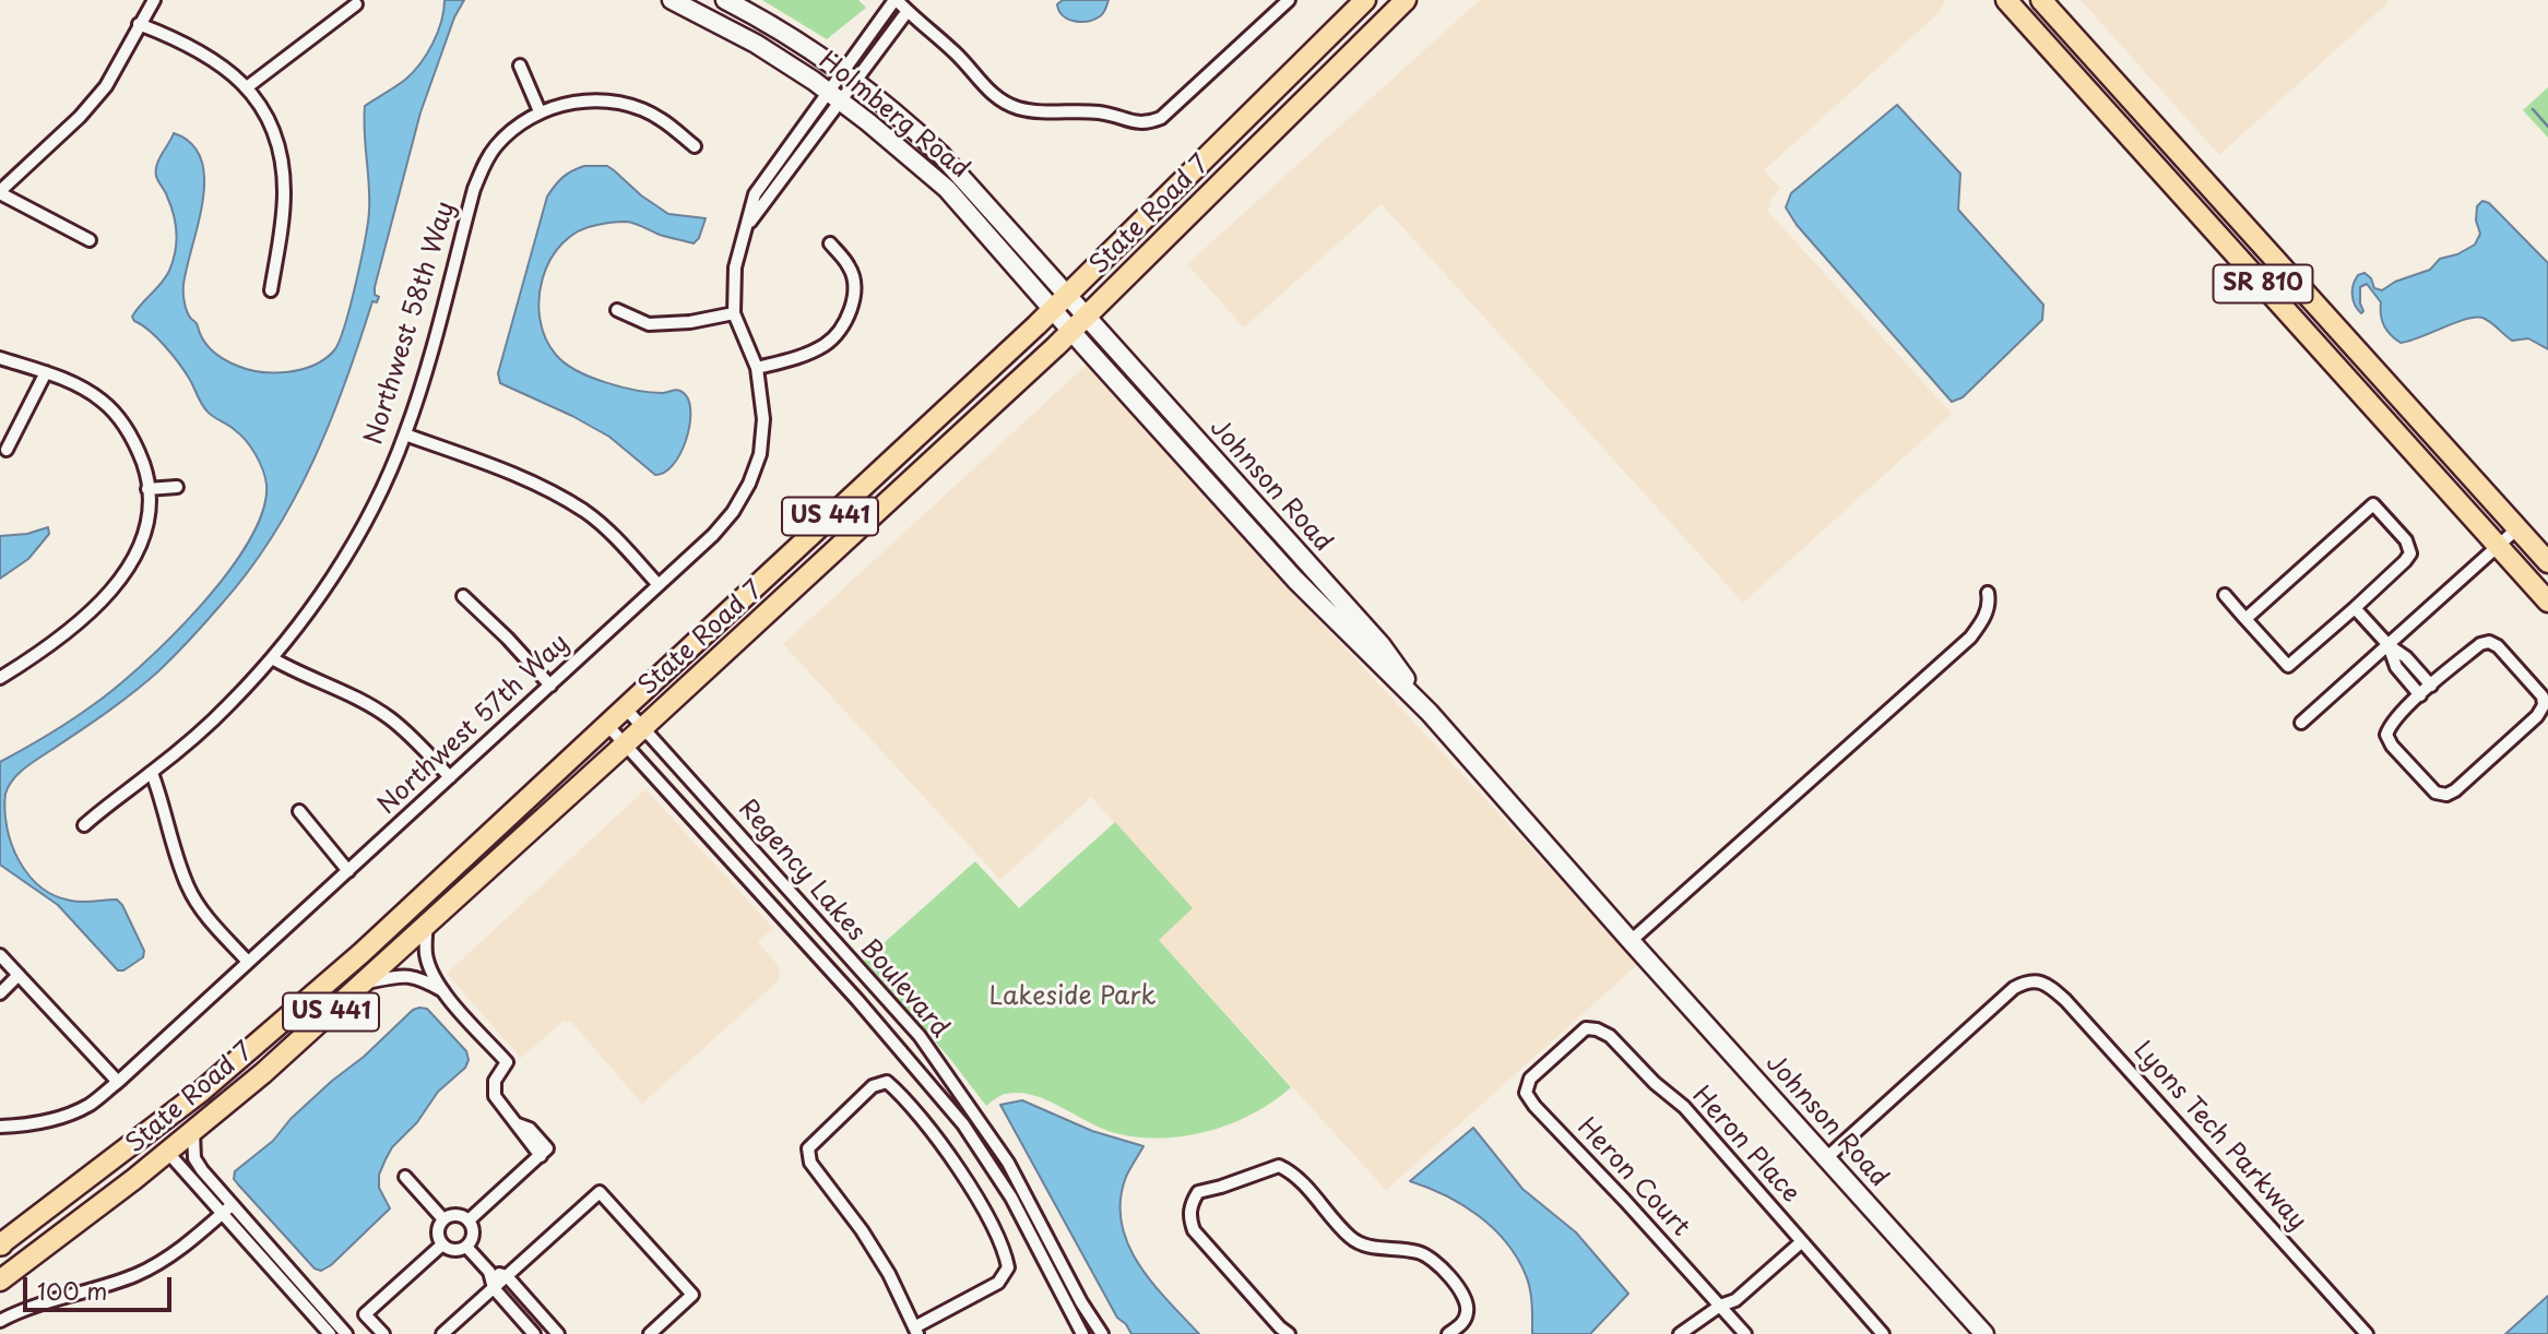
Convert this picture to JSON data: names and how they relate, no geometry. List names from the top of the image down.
{
  "streets": {
    "main road": ["State Road 7", "SR 810", "US 441"],
    "street": [
      "Holmberg Road",
      "Northwest 58th Way",
      "Johnson Road",
      "Northwest 57th Way",
      "Regency Lakes Boulevard",
      "Lyons Tech Parkway",
      "Heron Place",
      "Heron Court"
    ]
  },
  "crossings": [
    ["Holmberg Road", "State Road 7"],
    ["Holmberg Road", "Johnson Road"],
    ["Holmberg Road", "Northwest 57th Way"],
    ["State Road 7", "Johnson Road"],
    ["State Road 7", "Regency Lakes Boulevard"],
    ["Johnson Road", "Lyons Tech Parkway"],
    ["Heron Place", "Heron Court"]
  ],
  "parks": ["Lakeside Park"],
  "scale_bar": "100 m"
}
